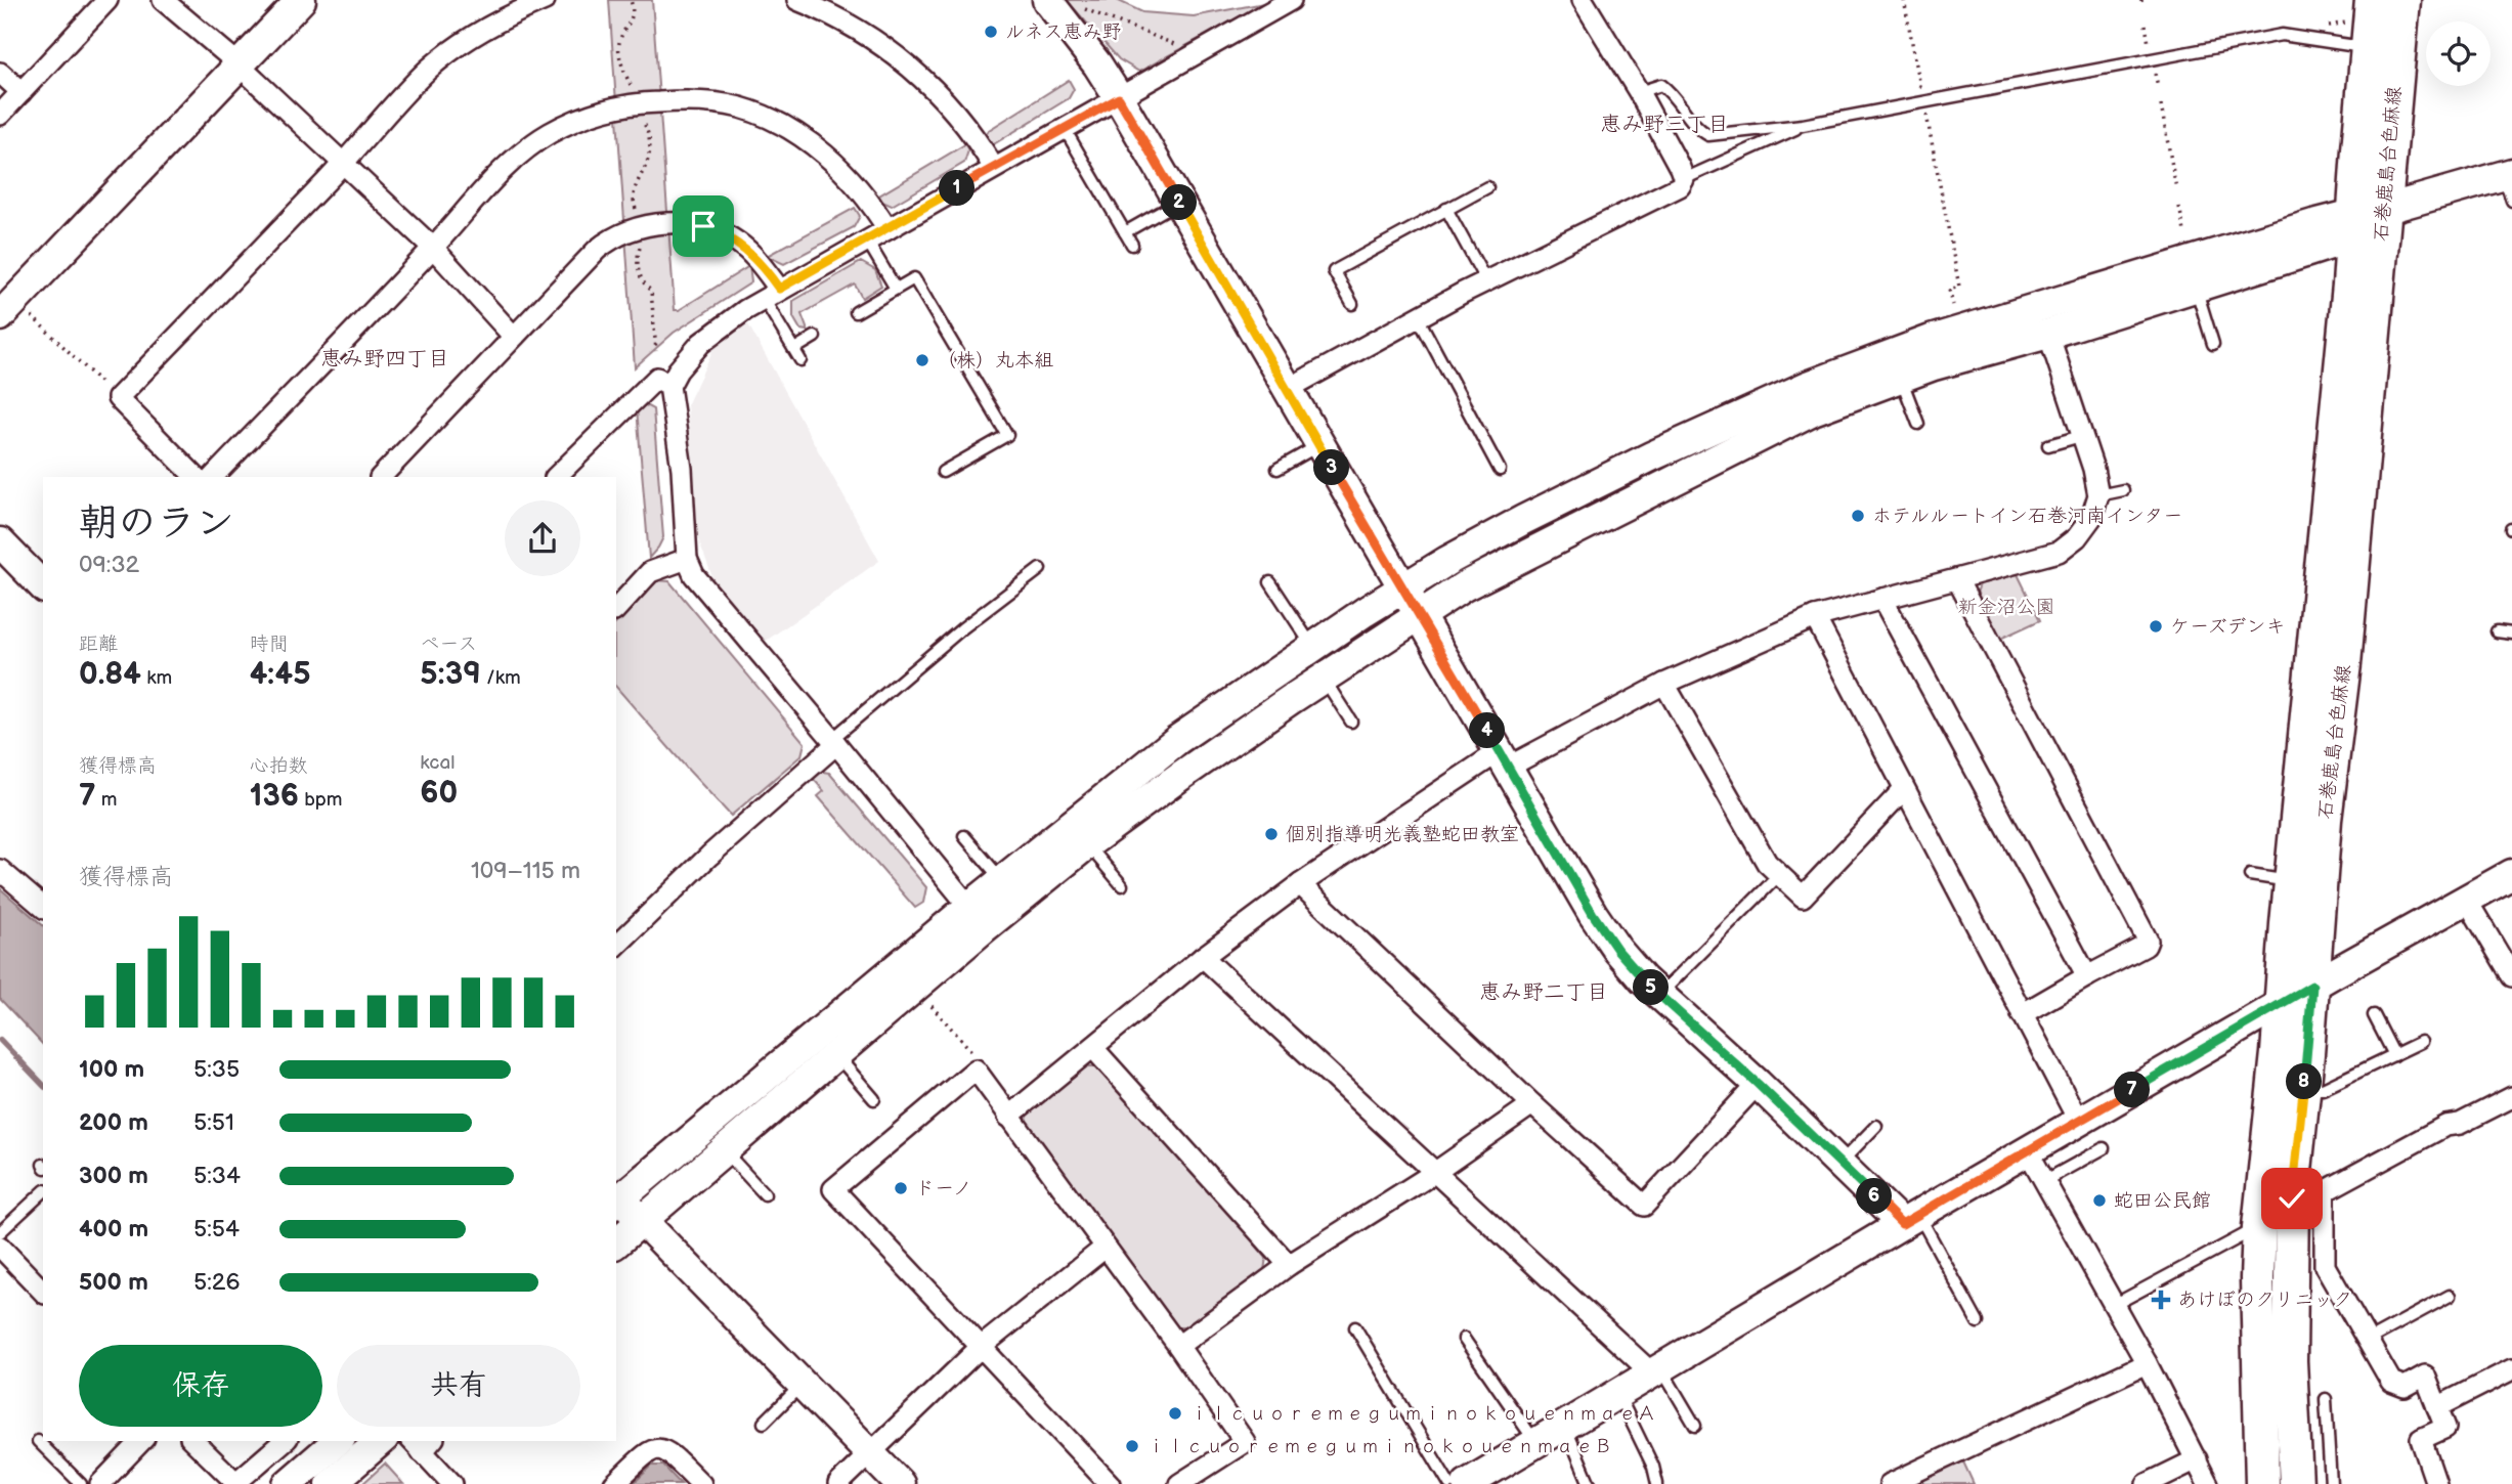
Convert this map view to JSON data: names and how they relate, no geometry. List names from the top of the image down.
{
  "streets": {
    "main road": ["石巻鹿島台色麻線"]
  },
  "districts": ["恵み野三丁目", "恵み野四丁目", "恵み野二丁目"],
  "parks": ["新金沼公園"],
  "places": {
    "other": [
      "ルネス恵み野",
      "（株）丸本組",
      "ホテルルートイン石巻河南インター",
      "ケーズデンキ",
      "個別指導明光義塾蛇田教室",
      "ドーノ",
      "蛇田公民館",
      "ｉｌｃｕｏｒｅｍｅｇｕｍｉｎｏｋｏｕｅｎｍａｅＡ",
      "ｉｌｃｕｏｒｅｍｅｇｕｍｉｎｏｋｏｕｅｎｍａｅＢ"
    ],
    "health": ["あけぼのクリニック"]
  },
  "page": {
    "pins": [
      "1",
      "2",
      "3",
      "4",
      "5",
      "8",
      "7",
      "6"
    ],
    "heading": ["朝のラン", "09:32"],
    "stats": [
      ["距離", "0.84 km"],
      ["時間", "4:45"],
      ["ペース", "5:39 /km"],
      ["獲得標高", "7 m"],
      ["心拍数", "136 bpm"],
      ["kcal", "60"]
    ],
    "chart": ["獲得標高", "109–115 m"],
    "list": [
      {
        "name": "100 m",
        "note": "5:35"
      },
      {
        "name": "200 m",
        "note": "5:51"
      },
      {
        "name": "300 m",
        "note": "5:34"
      },
      {
        "name": "400 m",
        "note": "5:54"
      },
      {
        "name": "500 m",
        "note": "5:26"
      }
    ],
    "buttons": ["保存", "共有"]
  }
}
